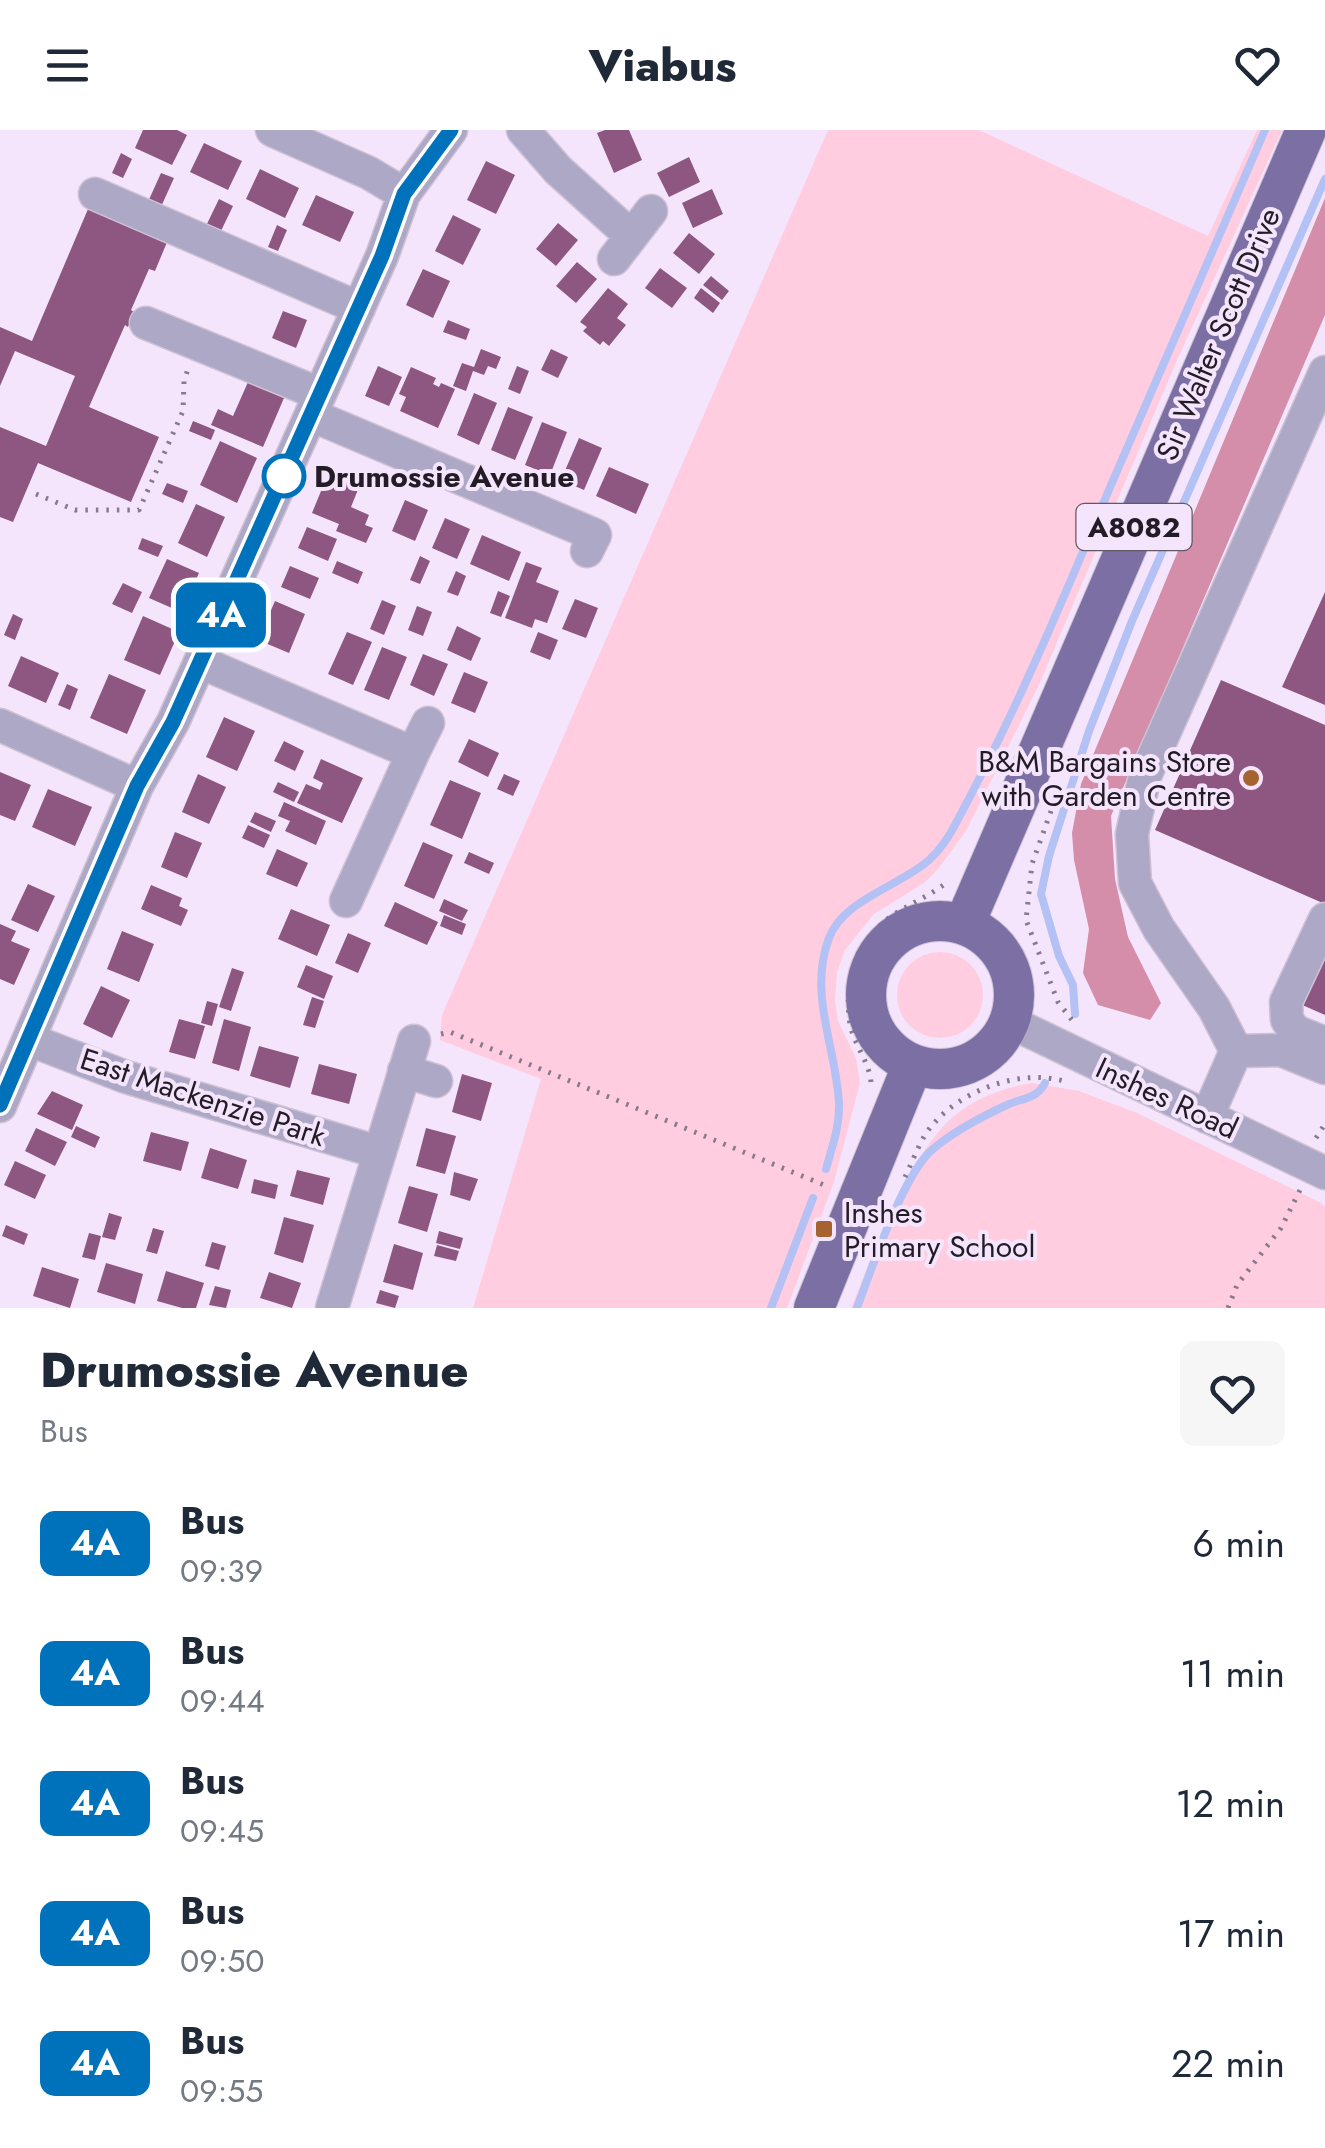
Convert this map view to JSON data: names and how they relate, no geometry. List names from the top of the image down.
{
  "streets": {
    "main road": ["Sir Walter Scott Drive", "A8082"],
    "street": ["East Mackenzie Park", "Inshes Road"]
  },
  "crossings": [
    ["Sir Walter Scott Drive", "Inshes Road"]
  ],
  "places": {
    "other": ["Drumossie Avenue", "B&M Bargains Store with Garden Centre"],
    "transit": ["Inshes Primary School"]
  },
  "lines": ["bus line 4A"],
  "page": {
    "header": "Viabus",
    "on_map": "4A",
    "heading": ["Drumossie Avenue", "Bus"],
    "list": [
      {
        "mark": "4A",
        "name": "Bus",
        "note": "09:39",
        "value": "6 min"
      },
      {
        "mark": "4A",
        "name": "Bus",
        "note": "09:44",
        "value": "11 min"
      },
      {
        "mark": "4A",
        "name": "Bus",
        "note": "09:45",
        "value": "12 min"
      },
      {
        "mark": "4A",
        "name": "Bus",
        "note": "09:50",
        "value": "17 min"
      },
      {
        "mark": "4A",
        "name": "Bus",
        "note": "09:55",
        "value": "22 min"
      }
    ]
  }
}
